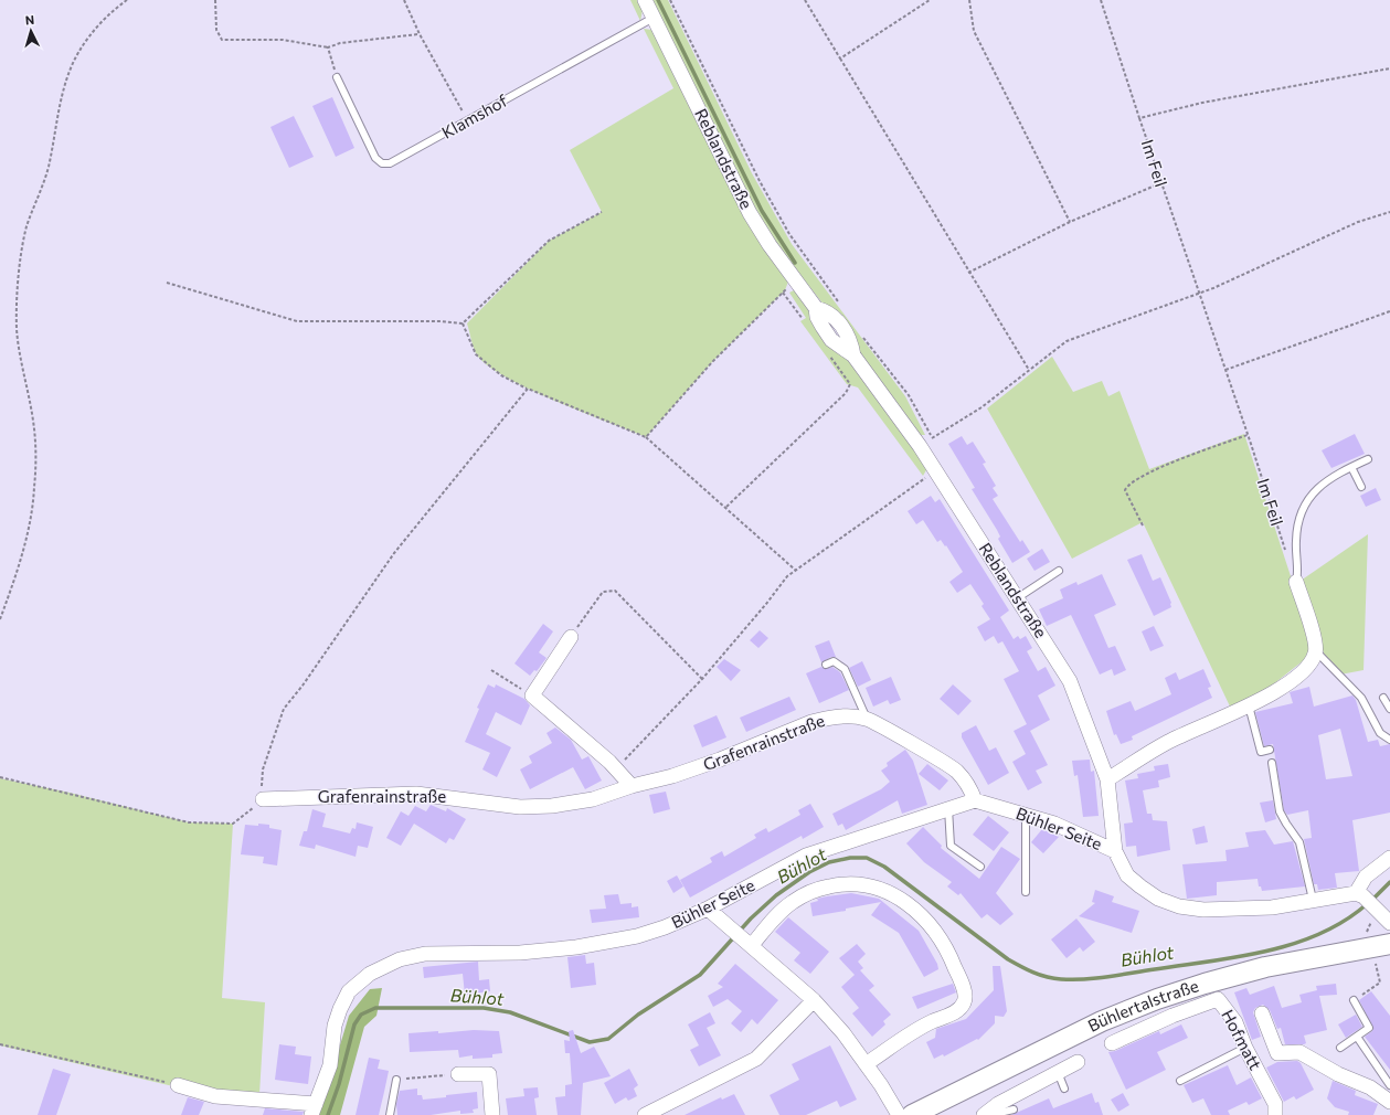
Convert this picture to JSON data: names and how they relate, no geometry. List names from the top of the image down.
{
  "streets": {
    "main road": ["Bühlertalstraße"],
    "street": [
      "Reblandstraße",
      "Grafenrainstraße",
      "Bühler Seite",
      "Hofmatt"
    ],
    "lane": ["Klamshof"],
    "path": ["Im Feil"]
  },
  "crossings": [
    ["Klamshof", "Reblandstraße"],
    ["Reblandstraße", "Bühler Seite"],
    ["Grafenrainstraße", "Bühler Seite"]
  ],
  "water": ["Bühlot"],
  "north": "top"
}
